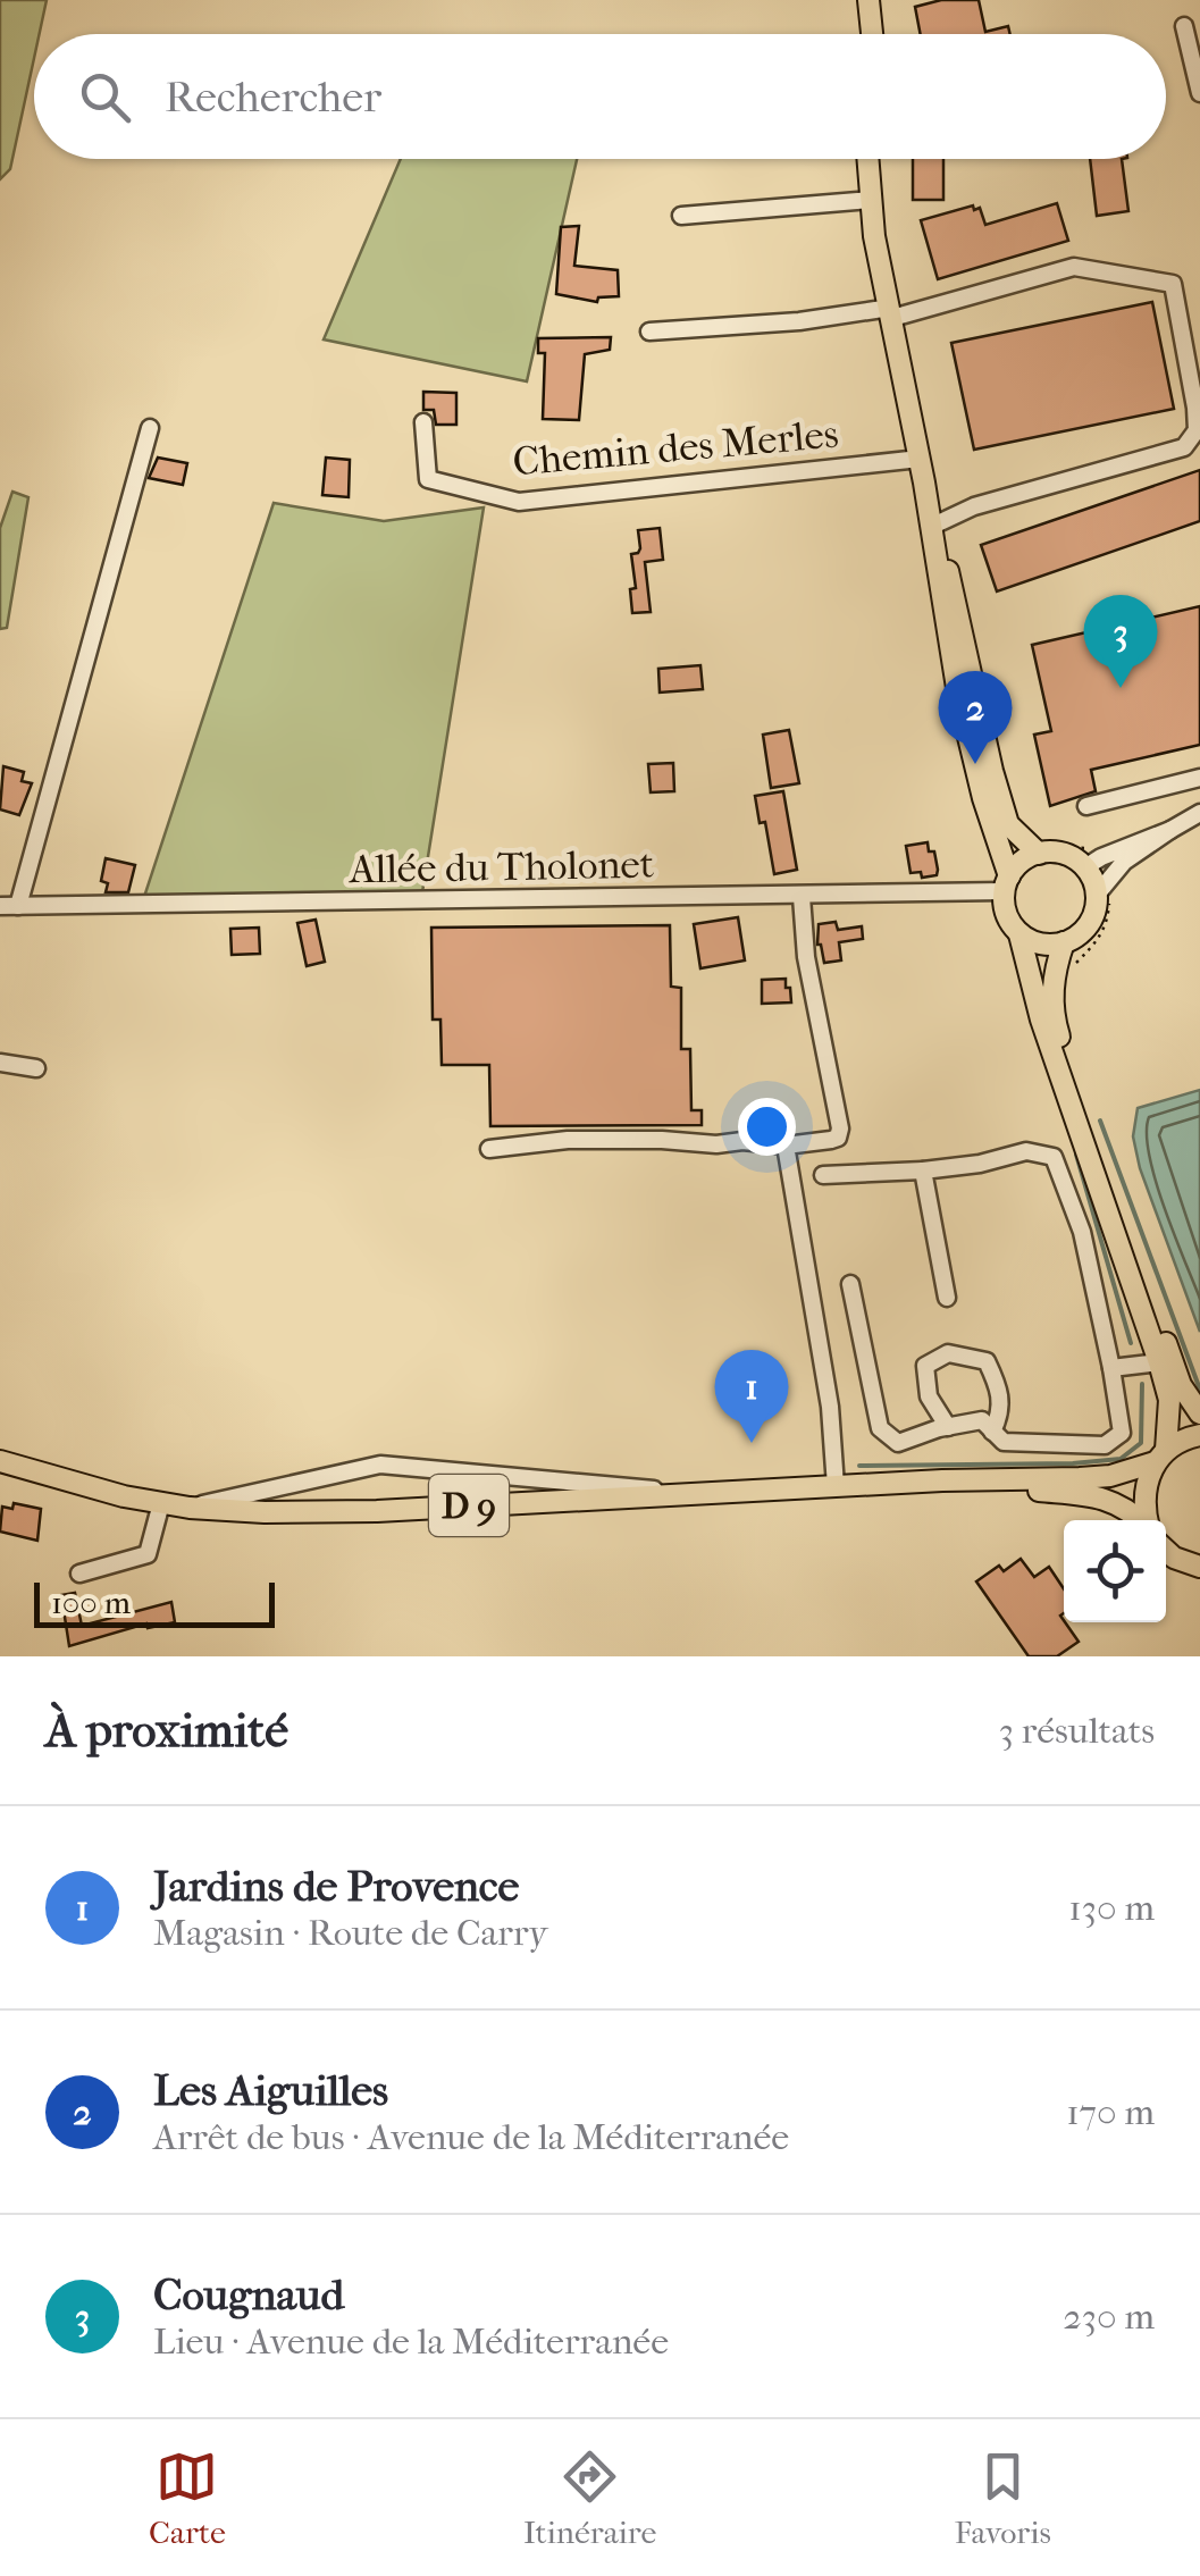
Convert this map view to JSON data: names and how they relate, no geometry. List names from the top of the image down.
{
  "streets": {
    "main road": ["D 9"],
    "street": ["Chemin des Merles", "Allée du Tholonet"]
  },
  "scale_bar": "100 m",
  "page": {
    "search": "Rechercher",
    "pins": ["3", "2", "1"],
    "scale": "100 m",
    "heading": ["À proximité", "3 résultats"],
    "list": [
      {
        "mark": "1",
        "name": "Jardins de Provence",
        "note": "Magasin · Route de Carry",
        "value": "130 m"
      },
      {
        "mark": "2",
        "name": "Les Aiguilles",
        "note": "Arrêt de bus · Avenue de la Méditerranée",
        "value": "170 m"
      },
      {
        "mark": "3",
        "name": "Cougnaud",
        "note": "Lieu · Avenue de la Méditerranée",
        "value": "230 m"
      }
    ],
    "nav": ["Carte", "Itinéraire", "Favoris"]
  }
}
